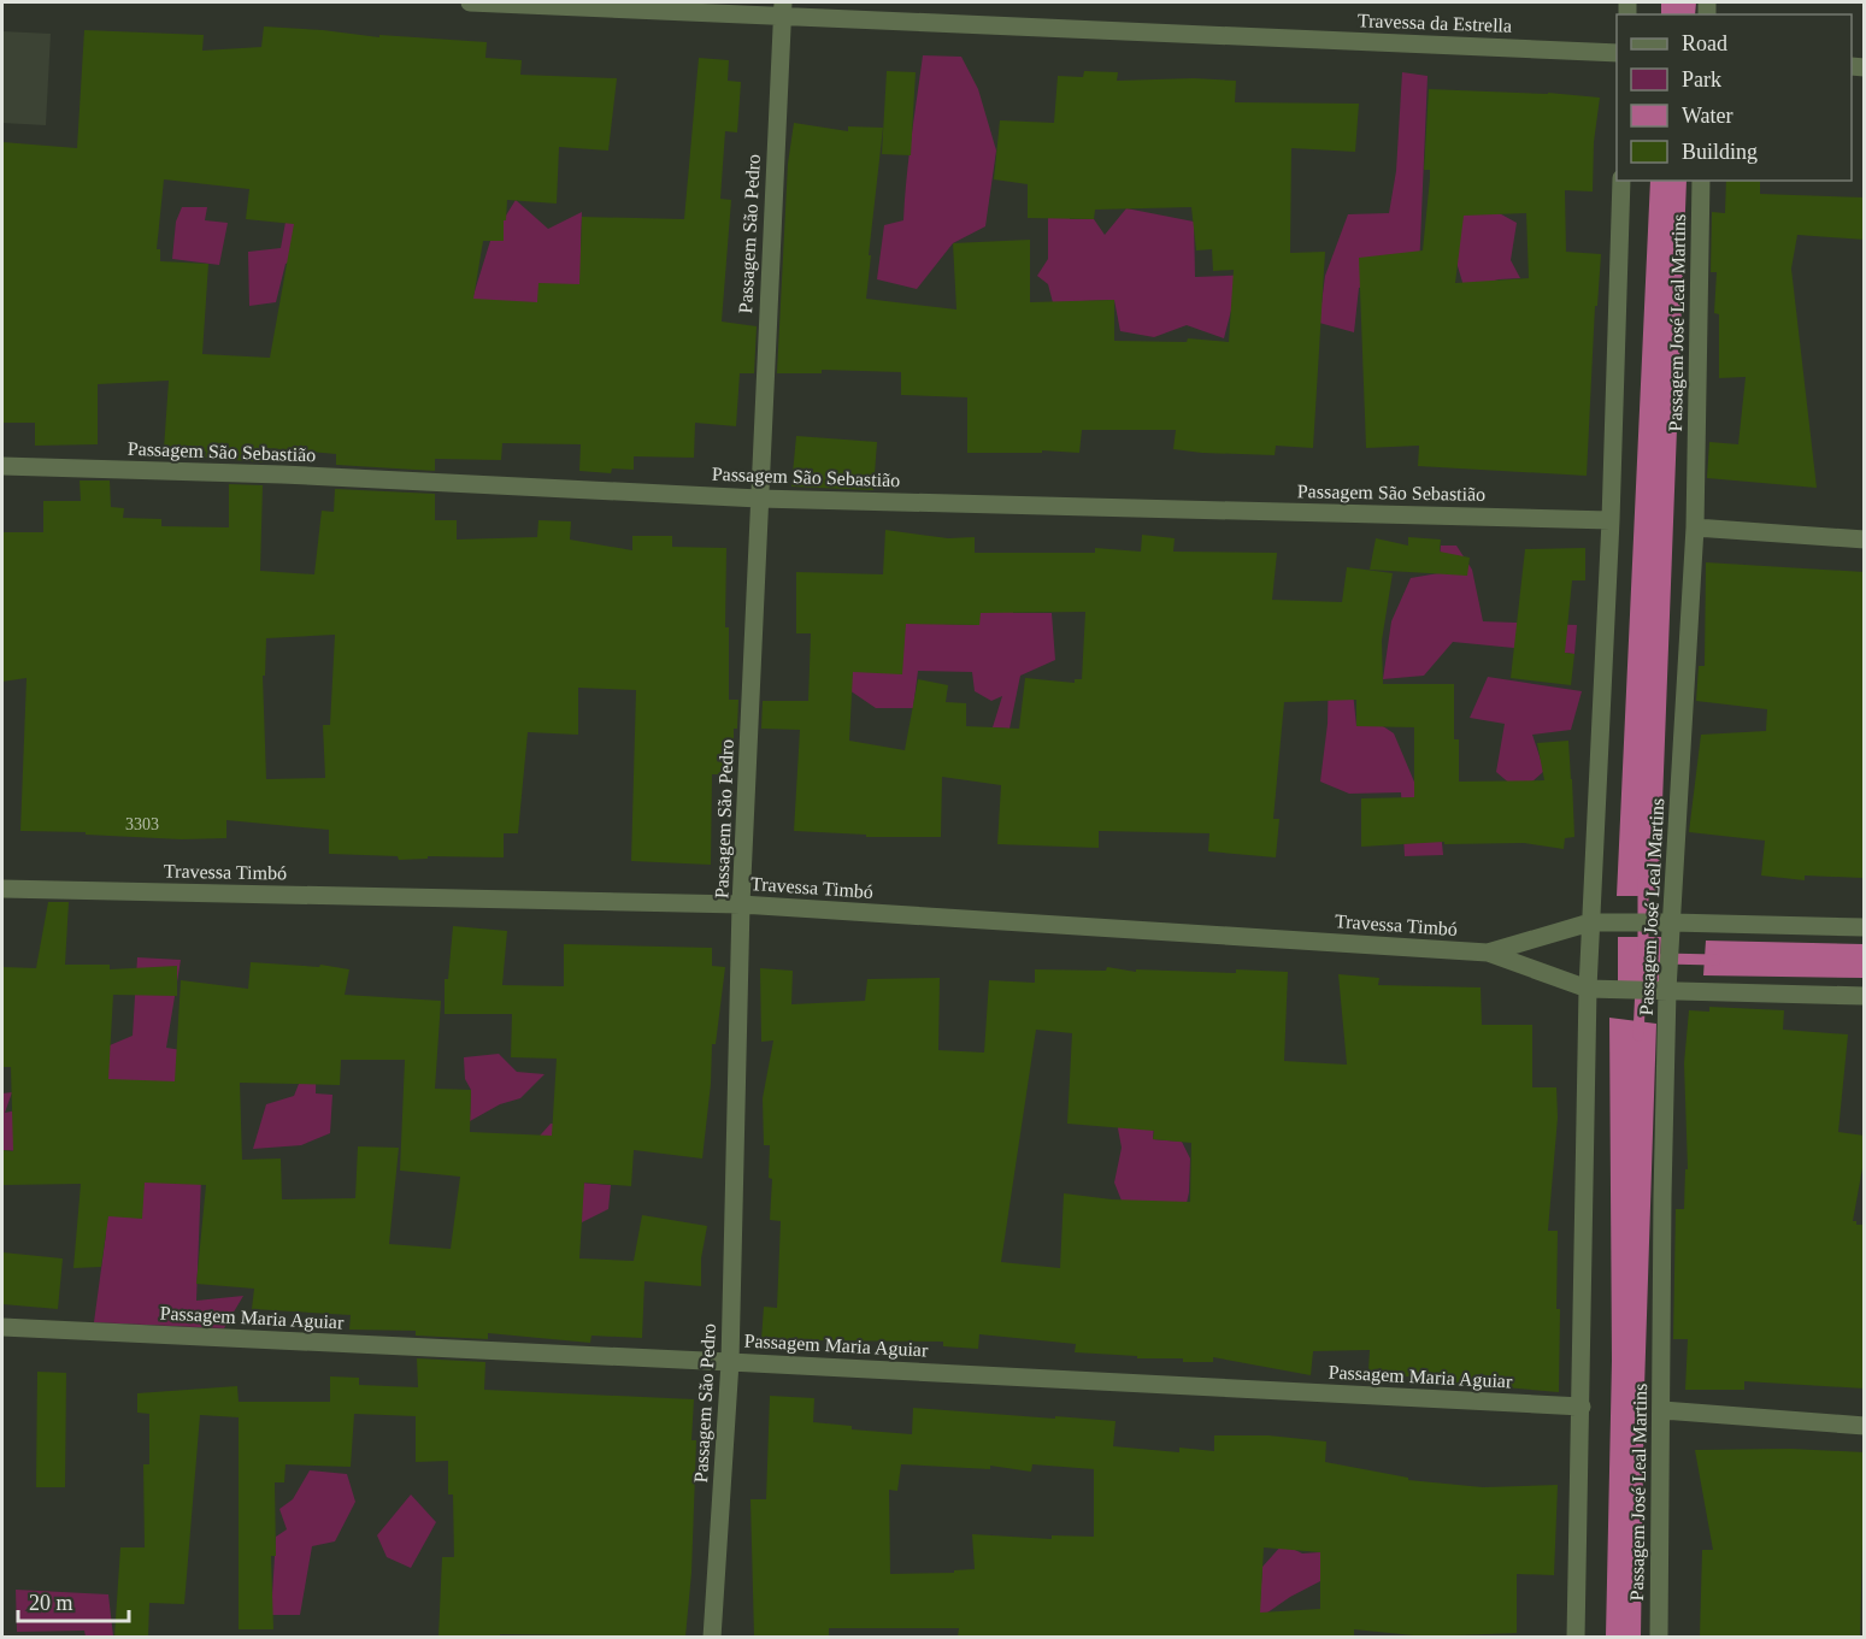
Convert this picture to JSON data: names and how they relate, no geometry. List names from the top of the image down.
{
  "streets": {
    "street": [
      "Travessa da Estrella",
      "Passagem São Pedro",
      "Passagem José Leal Martins",
      "Passagem São Sebastião",
      "Travessa Timbó",
      "Passagem Maria Aguiar"
    ]
  },
  "crossings": [
    ["Travessa da Estrella", "Passagem São Pedro"],
    ["Passagem São Pedro", "Passagem São Sebastião"],
    ["Passagem São Pedro", "Travessa Timbó"],
    ["Passagem São Pedro", "Passagem Maria Aguiar"],
    ["Passagem José Leal Martins", "Travessa Timbó"]
  ],
  "house_numbers": ["3303"],
  "legend": [
    "Road",
    "Park",
    "Water",
    "Building"
  ],
  "scale_bar": "20 m"
}
